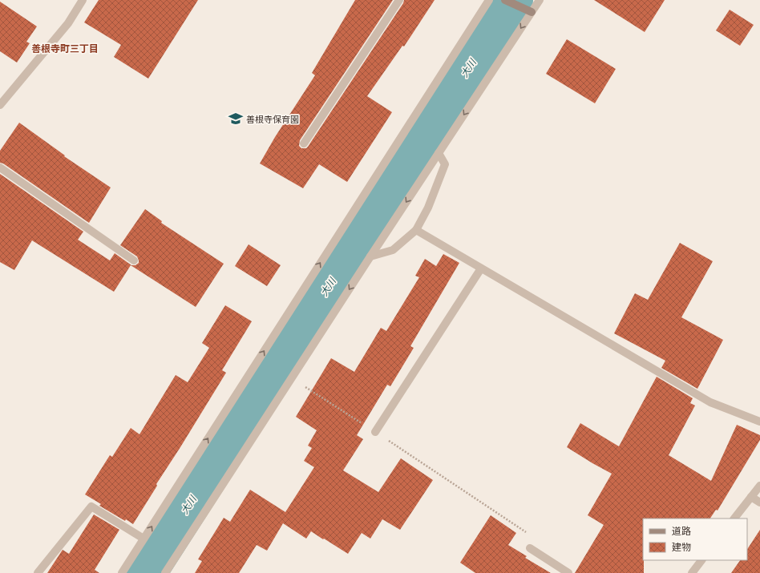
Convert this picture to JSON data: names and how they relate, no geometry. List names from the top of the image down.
{
  "districts": ["善根寺町三丁目"],
  "water": ["大川"],
  "places": {
    "school or university": ["善根寺保育園"]
  },
  "legend": ["道路", "建物"]
}
